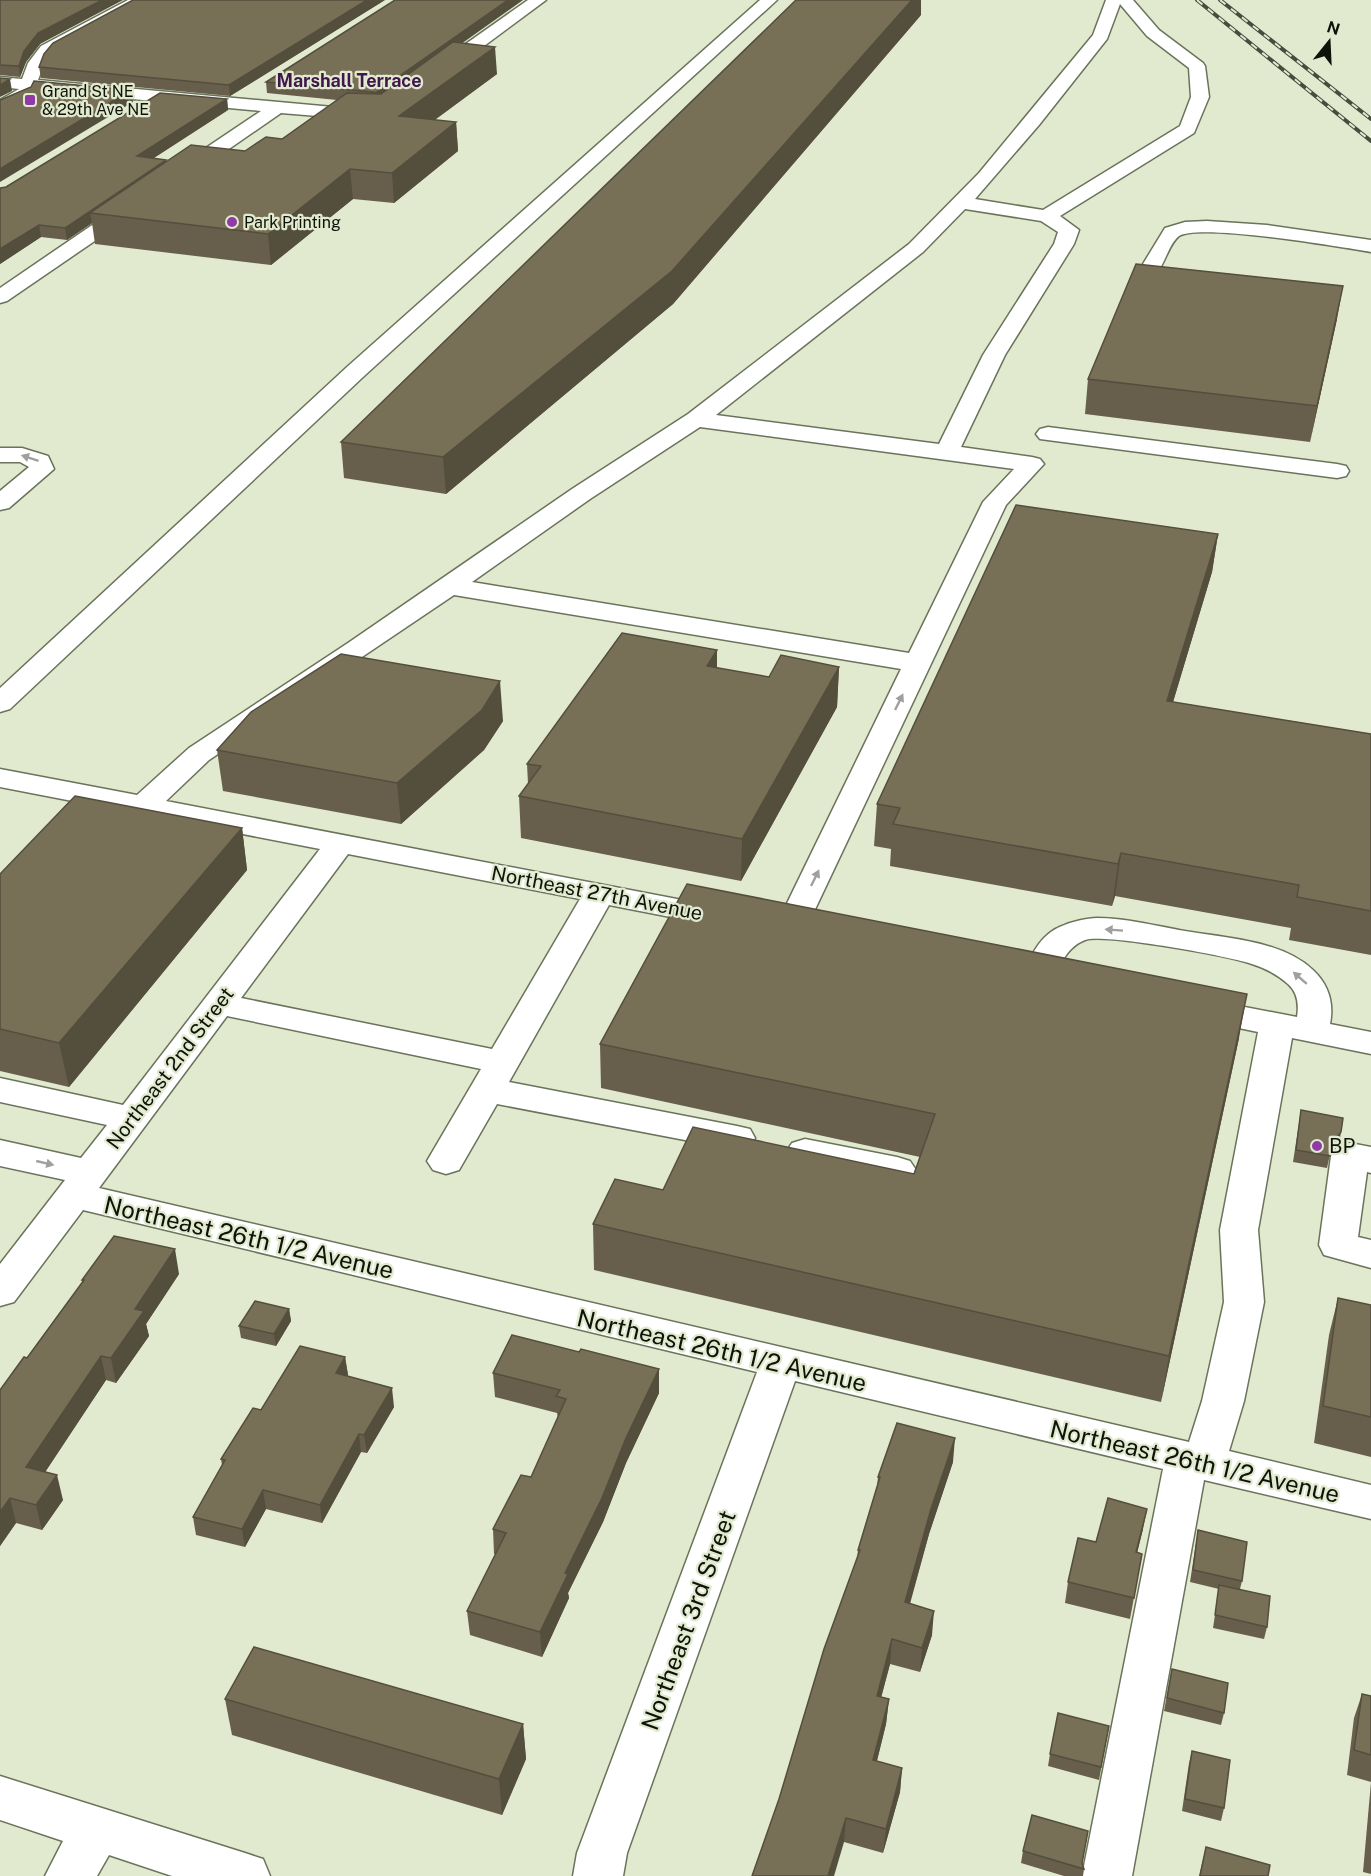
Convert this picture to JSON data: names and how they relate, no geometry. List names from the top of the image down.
{
  "streets": {
    "street": [
      "Northeast 27th Avenue",
      "Northeast 2nd Street",
      "Northeast 26th 1/2 Avenue",
      "Northeast 3rd Street"
    ]
  },
  "crossings": [
    ["Northeast 27th Avenue", "Northeast 2nd Street"],
    ["Northeast 2nd Street", "Northeast 26th 1/2 Avenue"],
    ["Northeast 26th 1/2 Avenue", "Northeast 3rd Street"]
  ],
  "districts": ["Marshall Terrace"],
  "places": {
    "transit": ["Grand St NE & 29th Ave NE"],
    "other": ["Park Printing", "BP"]
  },
  "north": "top"
}
